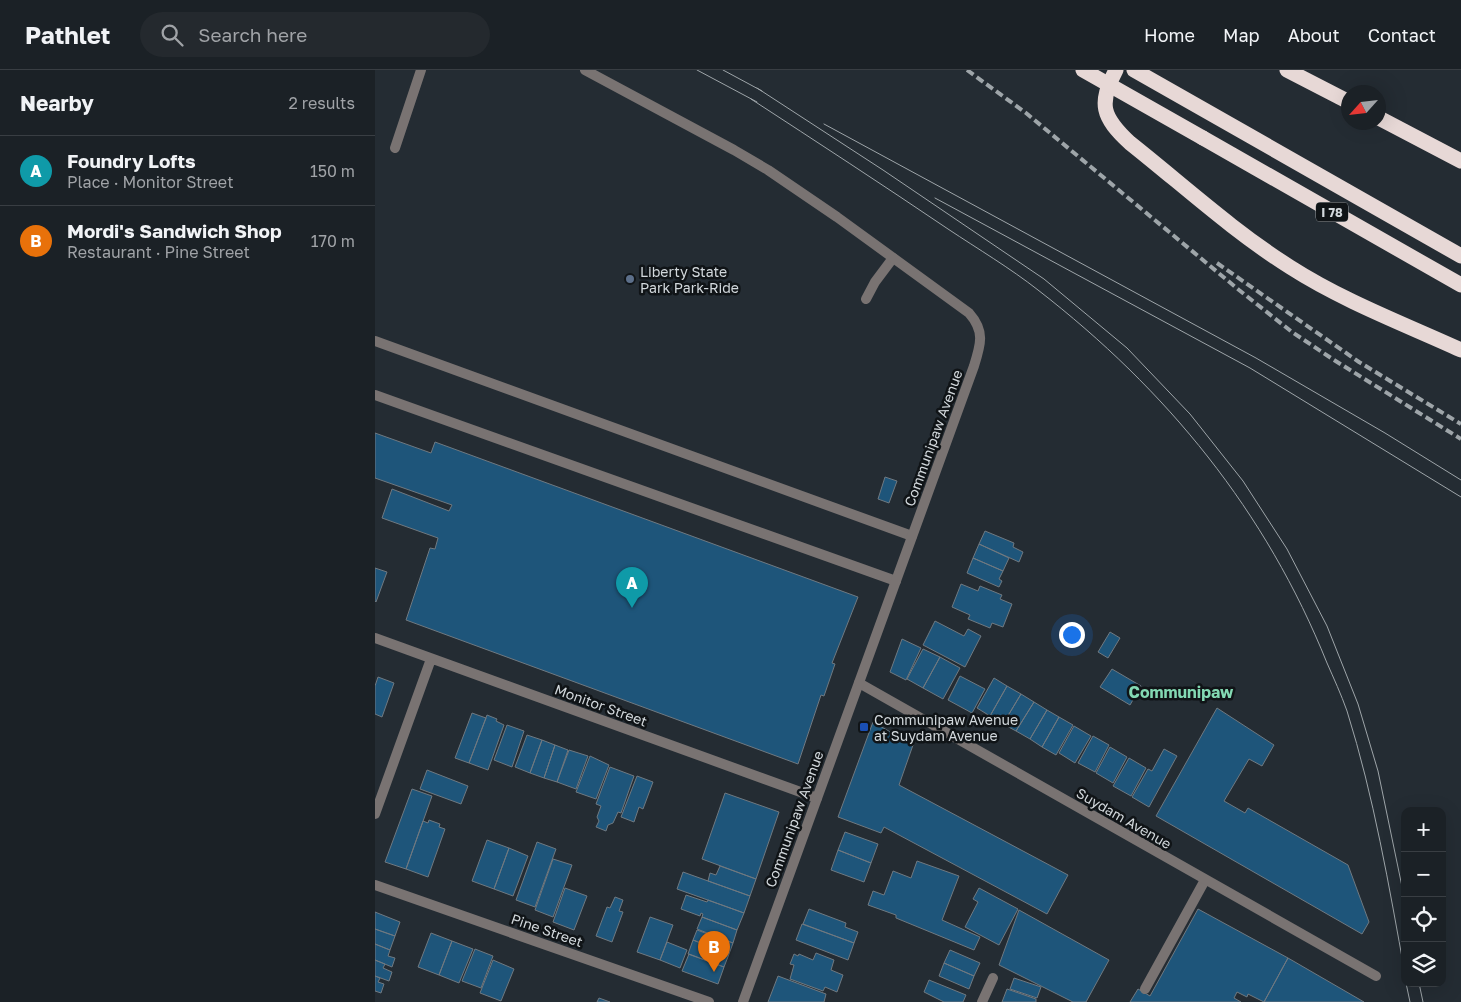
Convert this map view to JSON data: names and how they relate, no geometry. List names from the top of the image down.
{
  "streets": {
    "highway": ["I 78"],
    "street": [
      "Communipaw Avenue",
      "Monitor Street",
      "Suydam Avenue",
      "Pine Street"
    ]
  },
  "crossings": [
    ["Communipaw Avenue", "Monitor Street"],
    ["Communipaw Avenue", "Suydam Avenue"]
  ],
  "districts": ["Communipaw"],
  "places": {
    "other": ["Liberty State Park Park-Ride"],
    "transit": ["Communipaw Avenue at Suydam Avenue"]
  },
  "north": "bottom left",
  "page": {
    "header": "Pathlet",
    "search": "Search here",
    "nav": [
      "Home",
      "Map",
      "About",
      "Contact"
    ],
    "heading": ["Nearby", "2 results"],
    "list": [
      {
        "mark": "A",
        "name": "Foundry Lofts",
        "note": "Place · Monitor Street",
        "value": "150 m"
      },
      {
        "mark": "B",
        "name": "Mordi's Sandwich Shop",
        "note": "Restaurant · Pine Street",
        "value": "170 m"
      }
    ],
    "pins": ["A", "B"],
    "map_buttons": ["+", "−"]
  }
}
